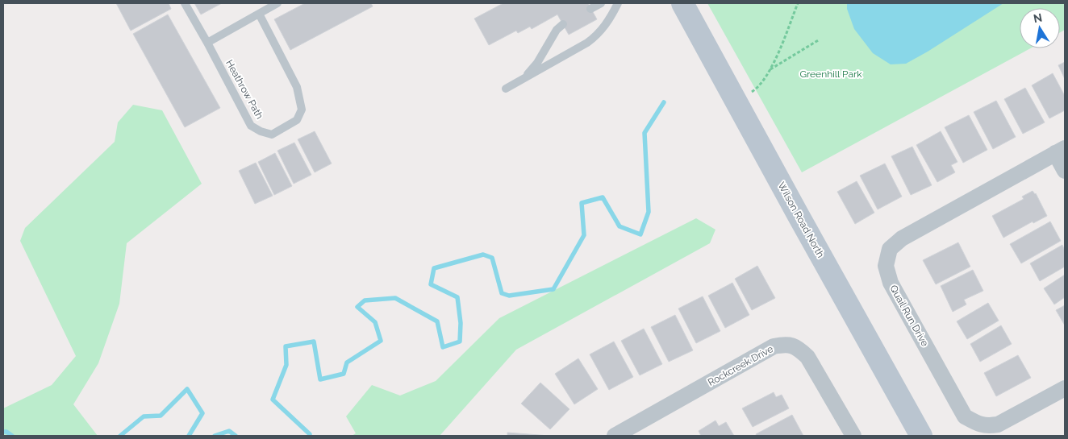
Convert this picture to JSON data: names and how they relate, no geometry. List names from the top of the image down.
{
  "streets": {
    "street": ["Wilson Road North", "Quail Run Drive", "Rockcreek Drive"],
    "lane": ["Heathrow Path"]
  },
  "parks": ["Greenhill Park"],
  "north": "top"
}
